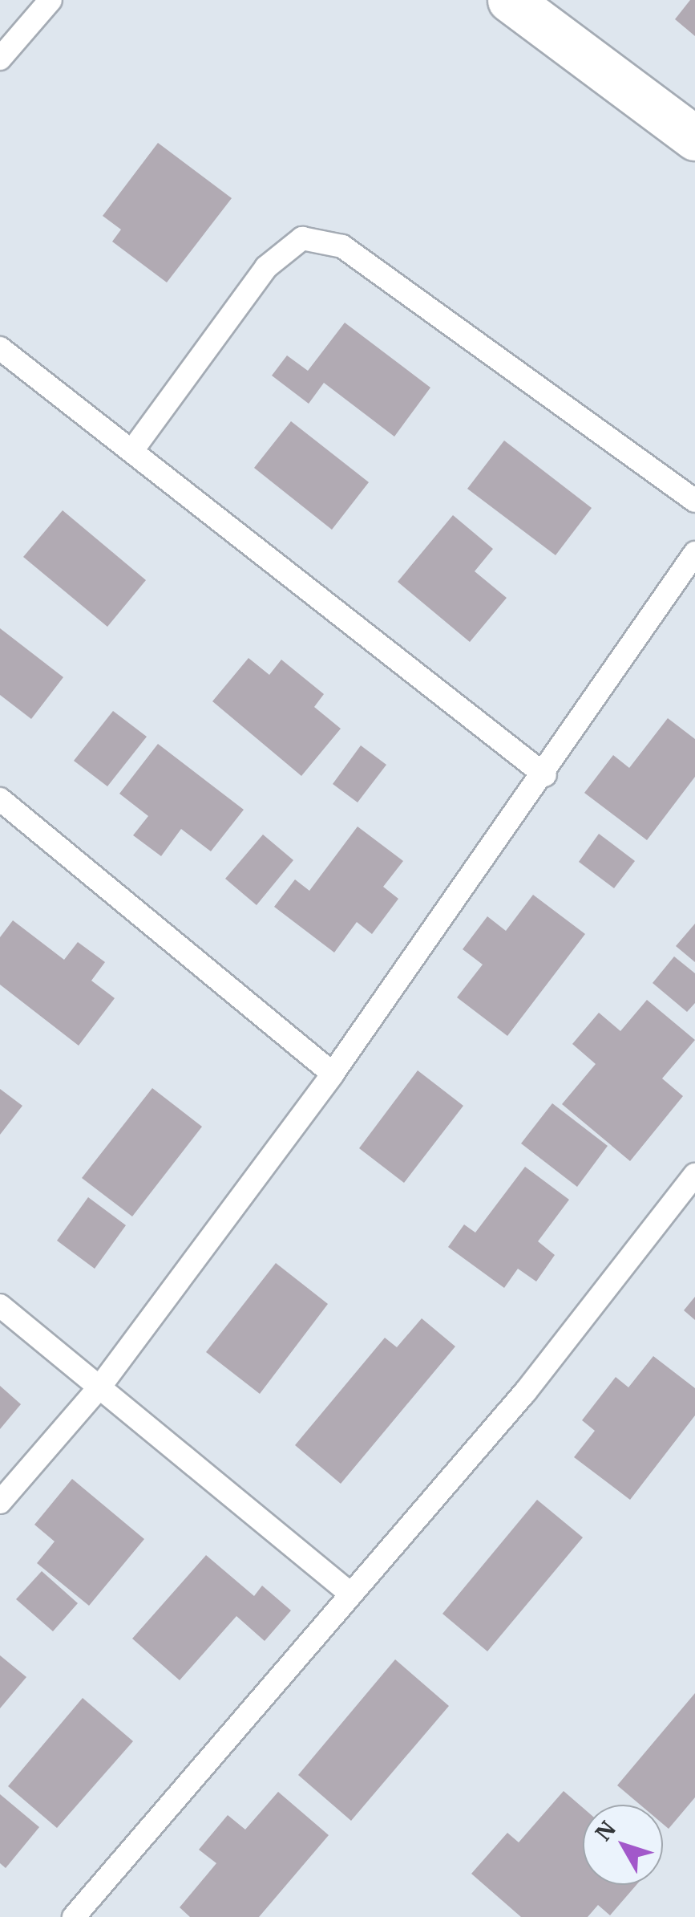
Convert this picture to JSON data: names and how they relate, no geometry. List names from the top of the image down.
{
  "north": "top left"
}
